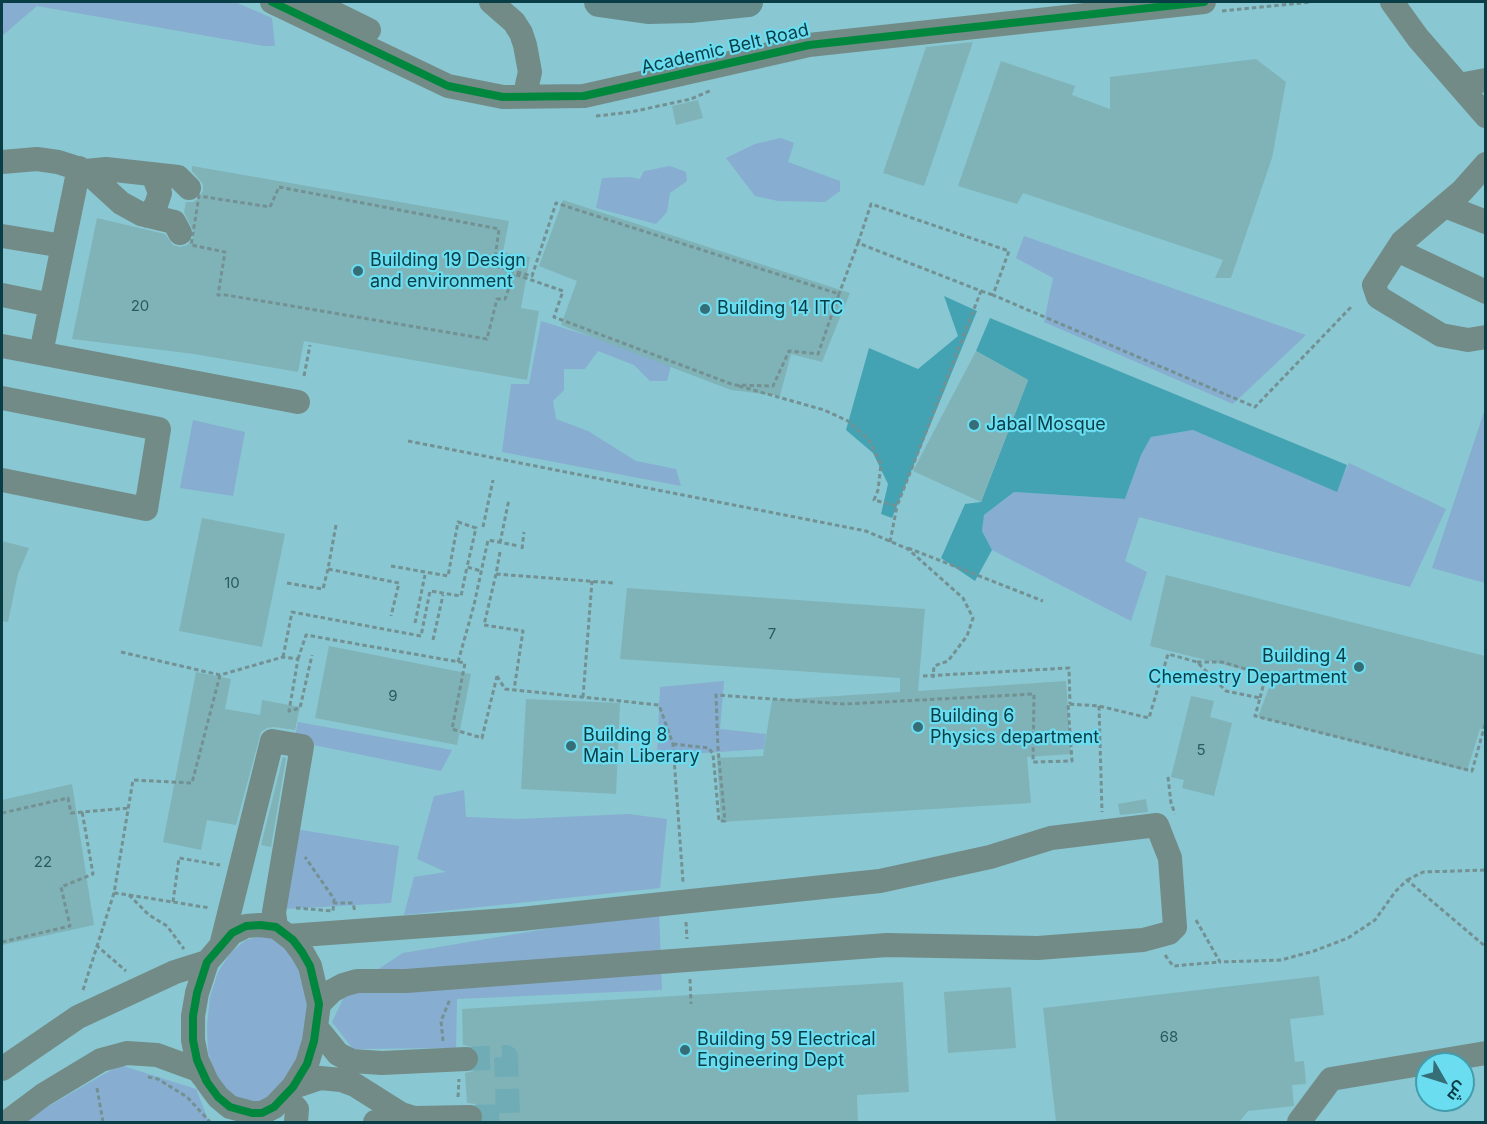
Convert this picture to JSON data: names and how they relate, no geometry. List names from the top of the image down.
{
  "streets": {
    "street": ["Academic Belt Road"]
  },
  "places": [
    "Building 19 Design and environment",
    "Building 14 ITC",
    "Jabal Mosque",
    "Building 4 Chemestry Department",
    "Building 6 Physics department",
    "Building 8 Main Liberary",
    "Building 59 Electrical Engineering Dept"
  ],
  "house_numbers": [
    "20",
    "10",
    "7",
    "9",
    "5",
    "22",
    "68"
  ],
  "north": "bottom right"
}
